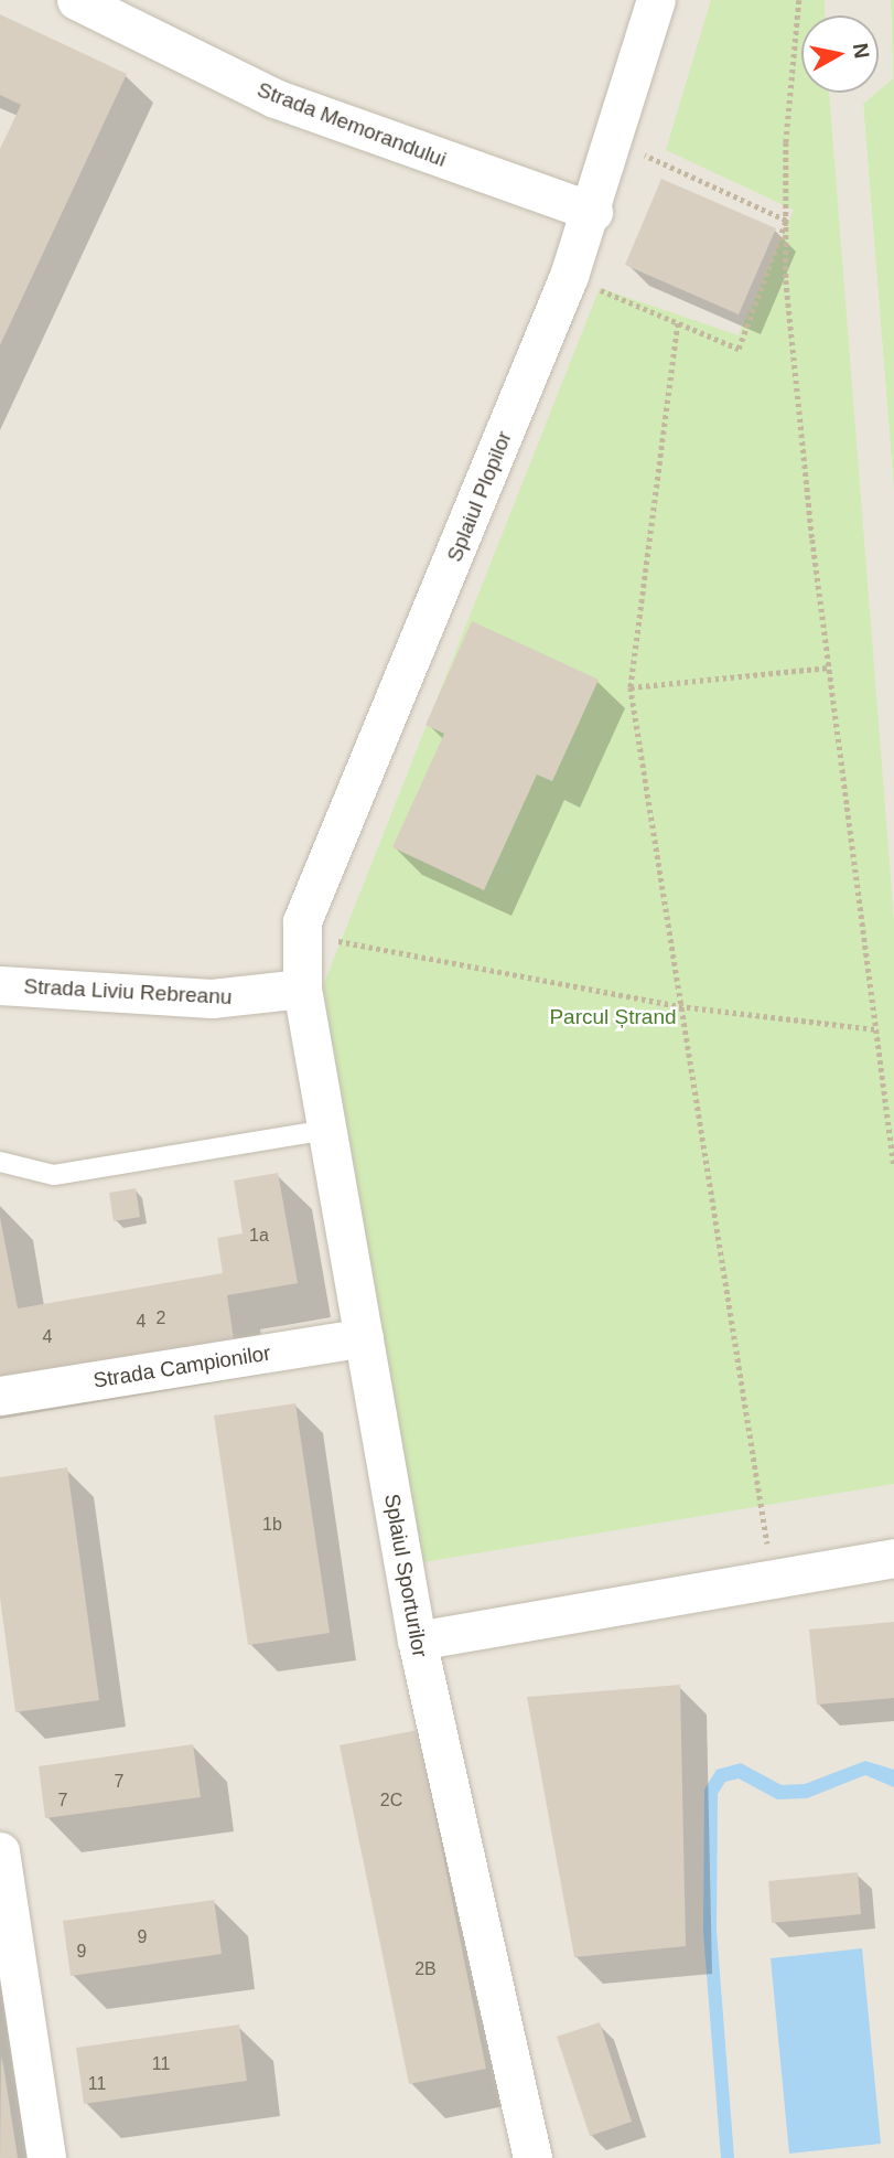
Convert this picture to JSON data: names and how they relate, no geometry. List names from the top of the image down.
{
  "streets": {
    "street": [
      "Strada Memorandului",
      "Splaiul Plopilor",
      "Strada Liviu Rebreanu",
      "Strada Campionilor",
      "Splaiul Sporturilor"
    ]
  },
  "crossings": [
    ["Strada Memorandului", "Splaiul Plopilor"],
    ["Splaiul Plopilor", "Strada Liviu Rebreanu"],
    ["Splaiul Plopilor", "Splaiul Sporturilor"],
    ["Strada Liviu Rebreanu", "Splaiul Sporturilor"],
    ["Strada Campionilor", "Splaiul Sporturilor"]
  ],
  "parks": ["Parcul Ștrand"],
  "house_numbers": [
    "1a",
    "2",
    "4",
    "4",
    "1b",
    "7",
    "7",
    "2C",
    "9",
    "9",
    "2B",
    "11",
    "11"
  ],
  "north": "right"
}
